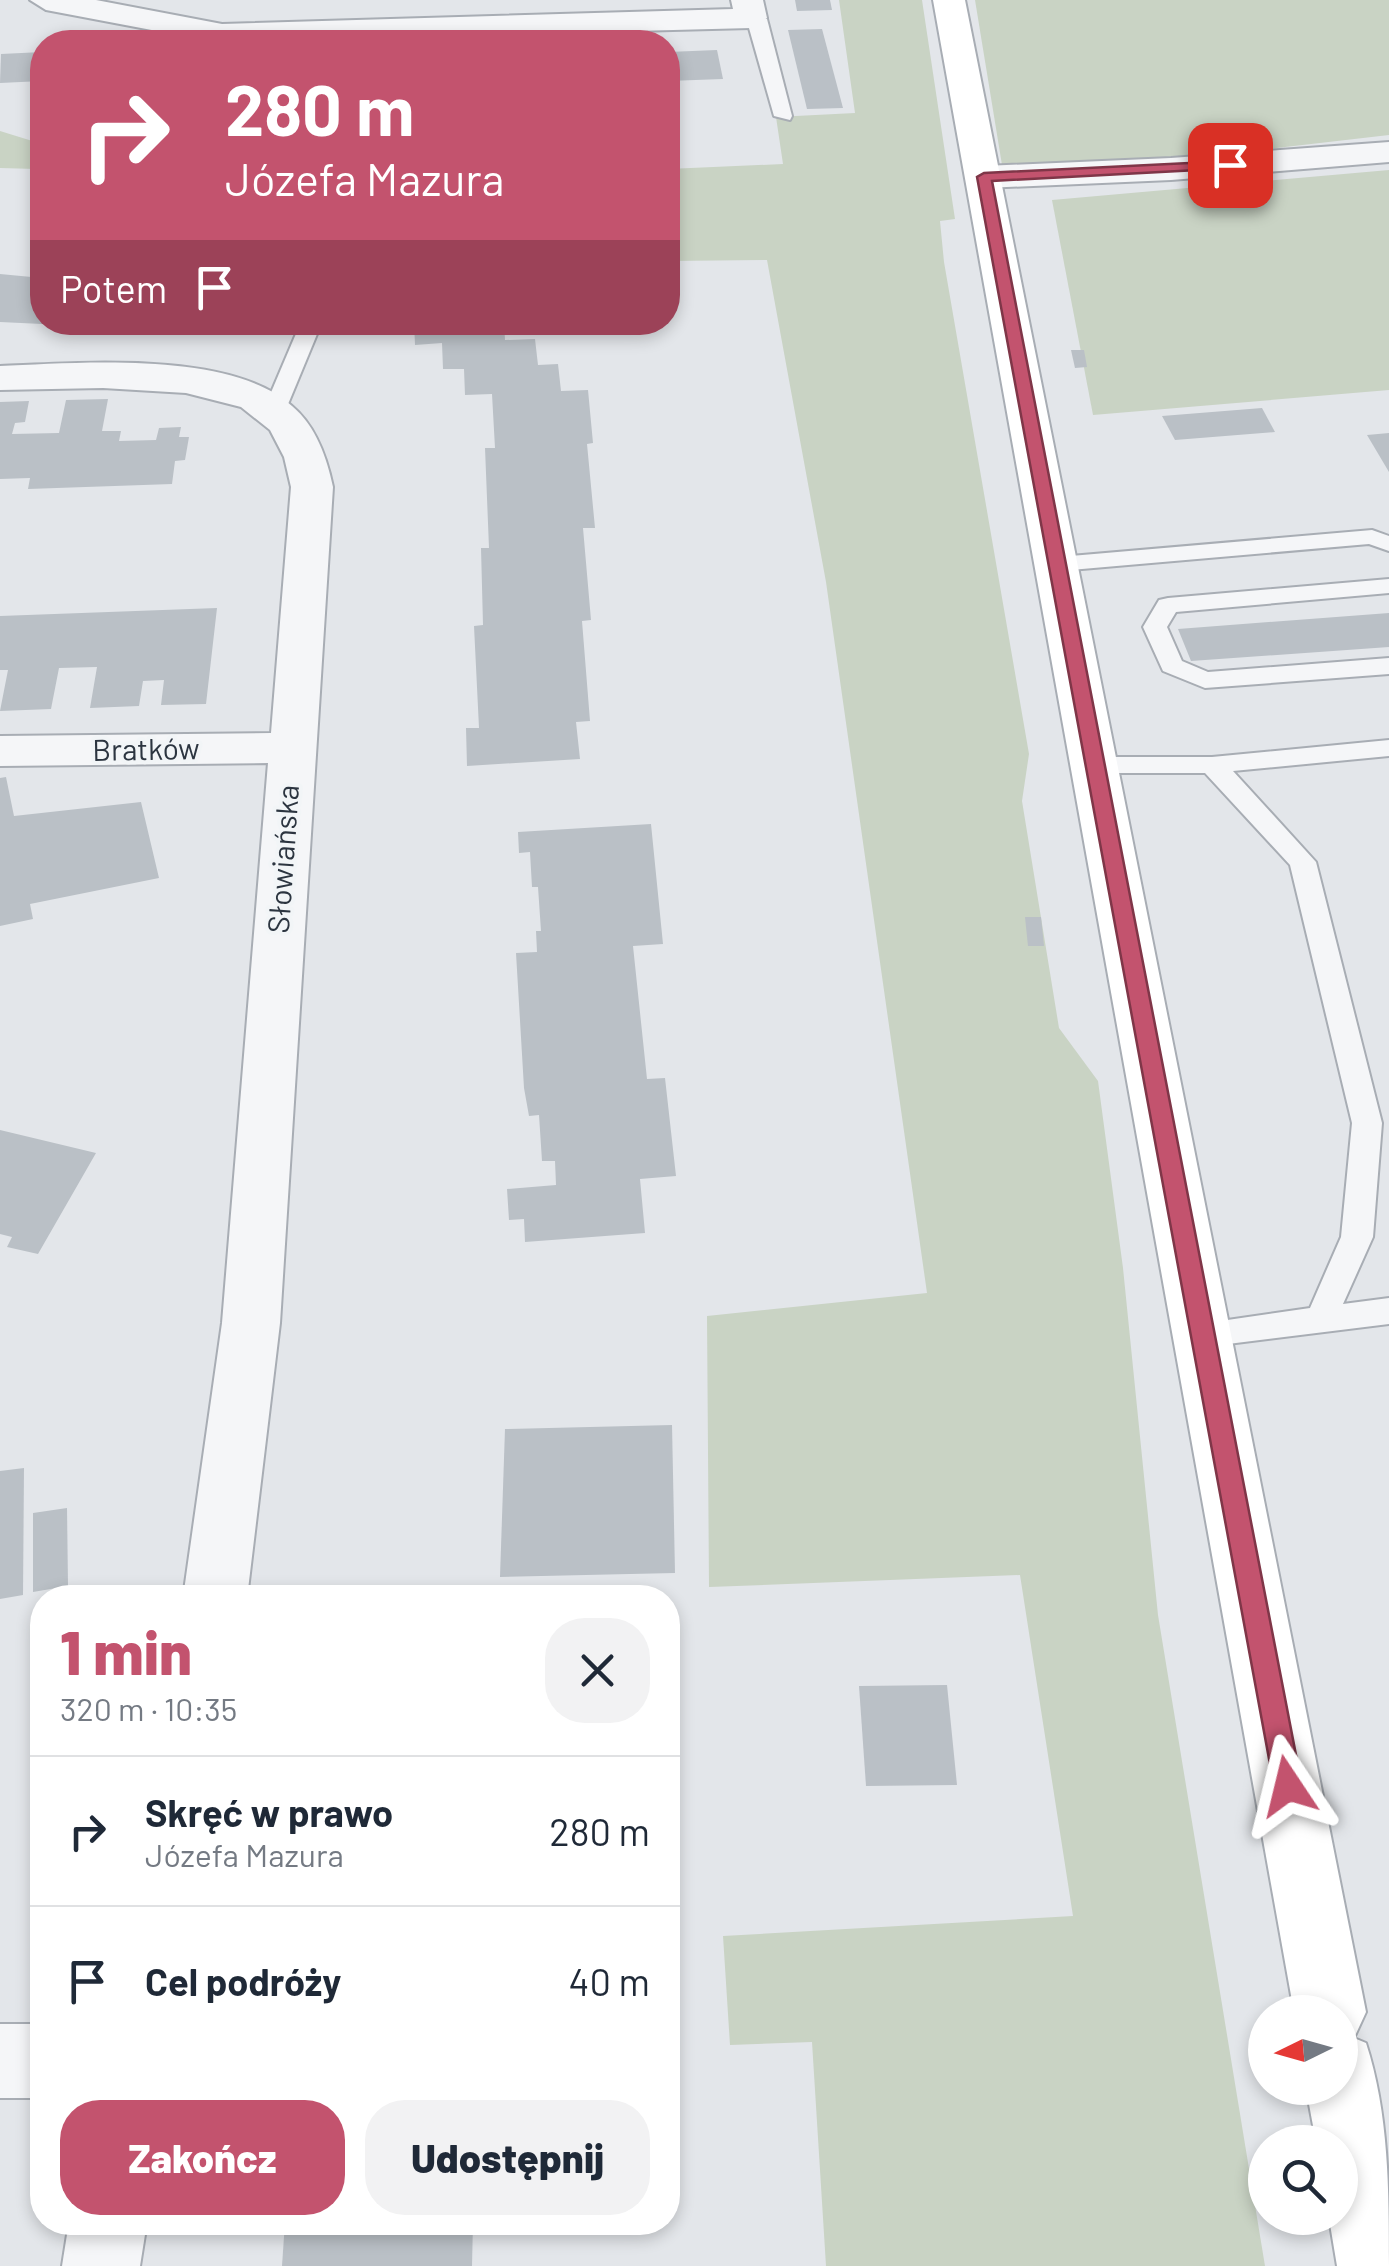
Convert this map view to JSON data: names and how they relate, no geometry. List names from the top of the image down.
{
  "streets": {
    "street": ["Bratków", "Słowiańska"]
  },
  "crossings": [
    ["Bratków", "Słowiańska"]
  ],
  "north": "left",
  "page": {
    "turn": ["280 m", "Józefa Mazura"],
    "then": "Potem",
    "heading": ["1 min", "320 m · 10:35"],
    "list": [
      {
        "name": "Skręć w prawo",
        "note": "Józefa Mazura",
        "value": "280 m"
      },
      {
        "name": "Cel podróży",
        "value": "40 m"
      }
    ],
    "buttons": ["Zakończ", "Udostępnij"]
  }
}
